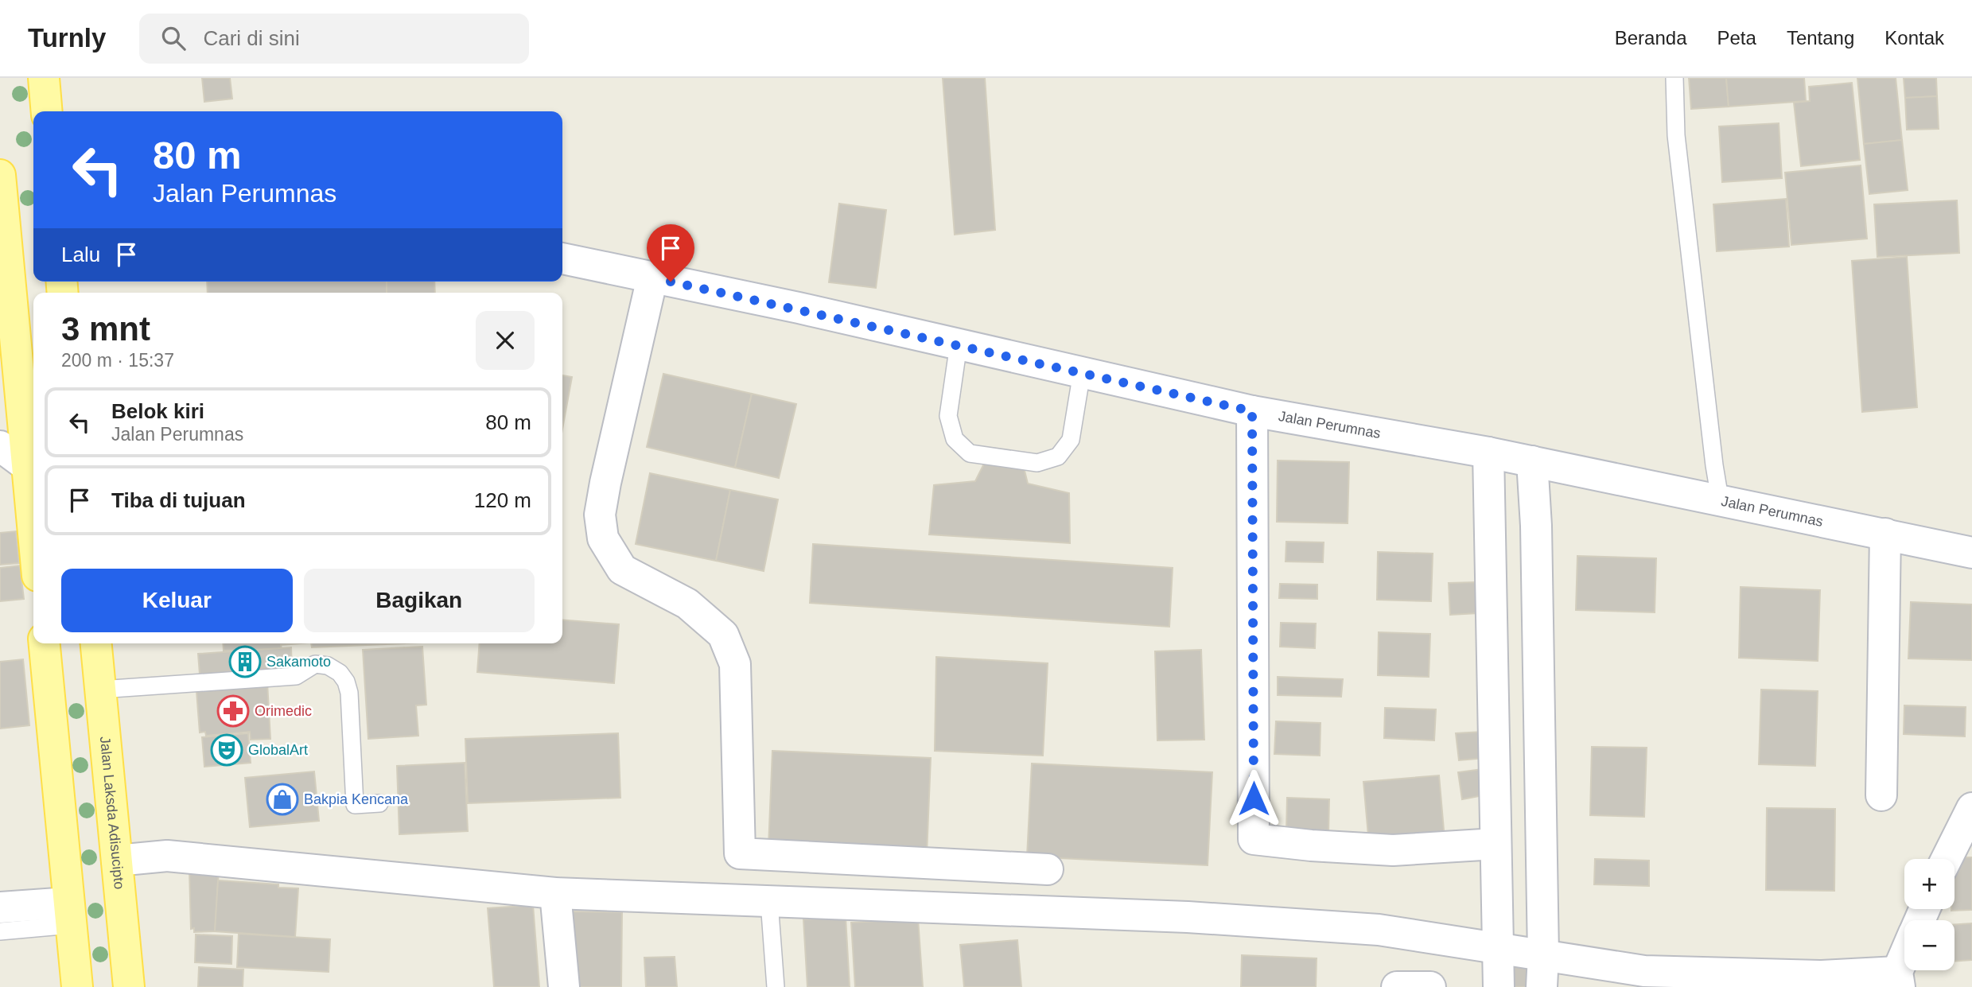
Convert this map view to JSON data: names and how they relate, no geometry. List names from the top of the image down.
{
  "streets": {
    "main road": ["Jalan Laksda Adisucipto"],
    "street": ["Jalan Perumnas"]
  },
  "places": {
    "building": ["Sakamoto"],
    "pharmacy": ["Orimedic"],
    "theatre": ["GlobalArt"],
    "shop": ["Bakpia Kencana"]
  },
  "page": {
    "header": "Turnly",
    "search": "Cari di sini",
    "nav": [
      "Beranda",
      "Peta",
      "Tentang",
      "Kontak"
    ],
    "turn": ["80 m", "Jalan Perumnas"],
    "then": "Lalu",
    "heading": ["3 mnt", "200 m · 15:37"],
    "list": [
      {
        "name": "Belok kiri",
        "note": "Jalan Perumnas",
        "value": "80 m"
      },
      {
        "name": "Tiba di tujuan",
        "value": "120 m"
      }
    ],
    "buttons": ["Keluar", "Bagikan"],
    "map_buttons": ["+", "−"]
  }
}
